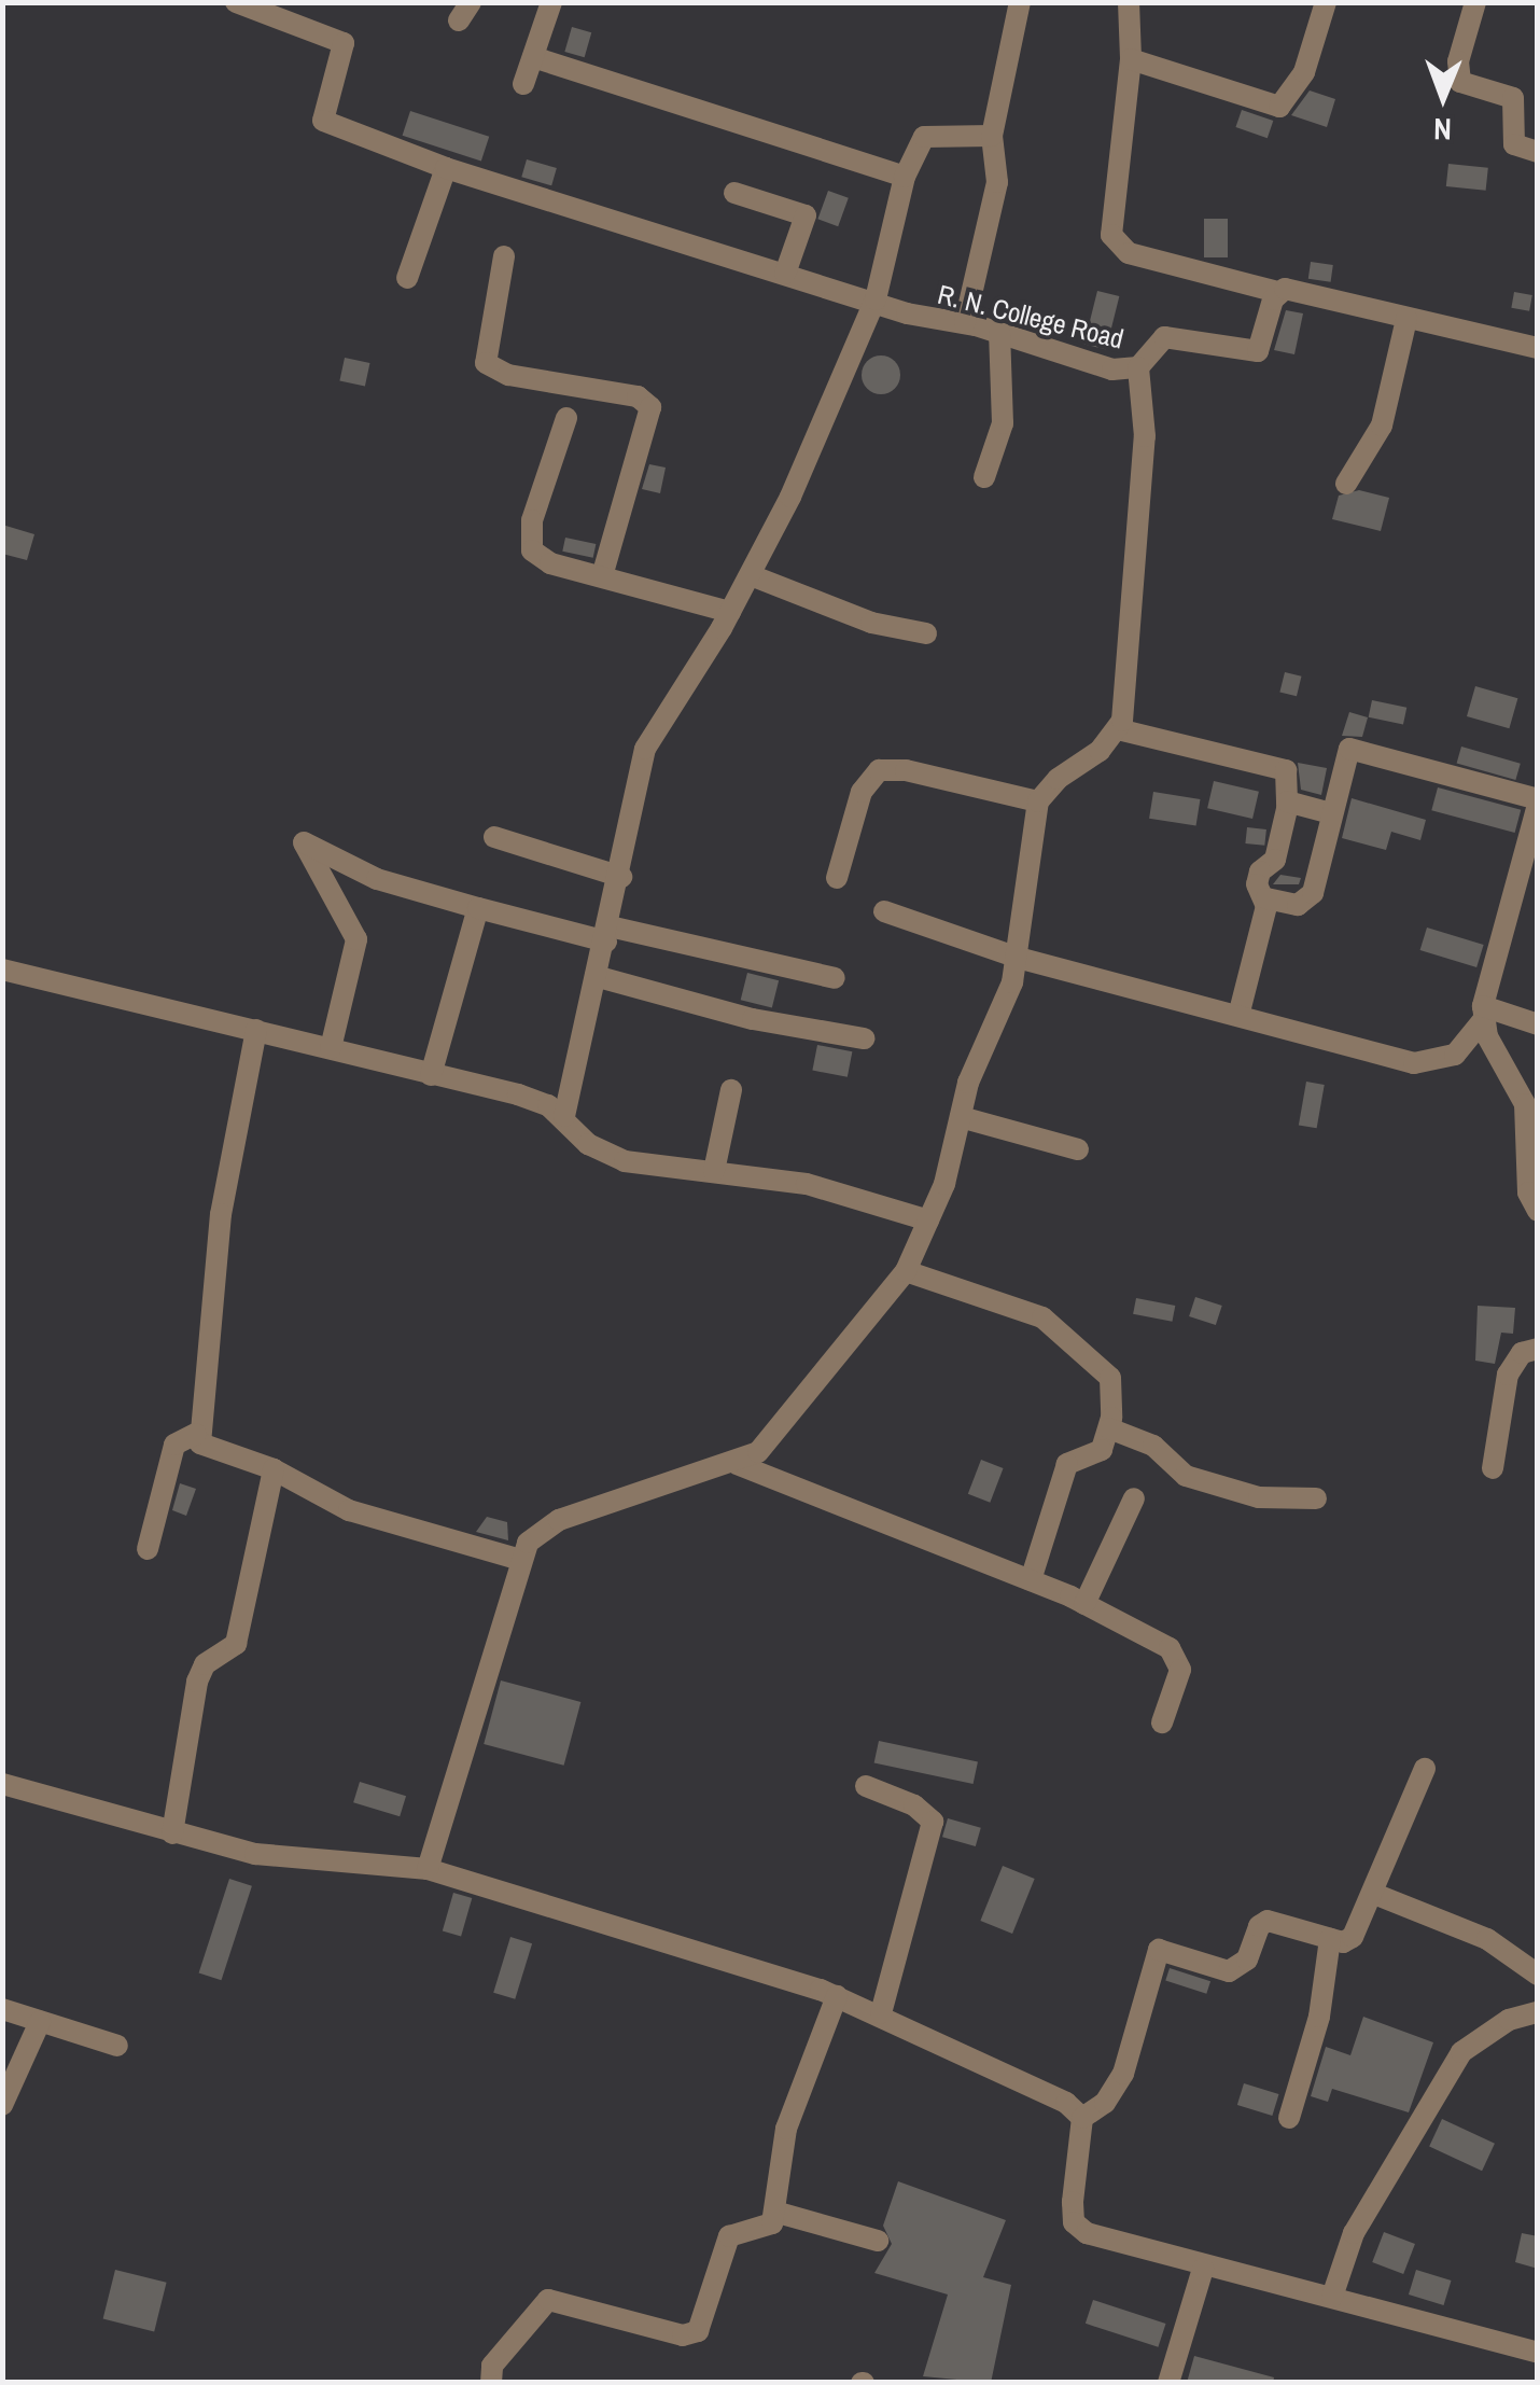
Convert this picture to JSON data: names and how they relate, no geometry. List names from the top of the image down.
{
  "streets": {
    "street": ["R. N. College Road"]
  },
  "north": "bottom"
}
